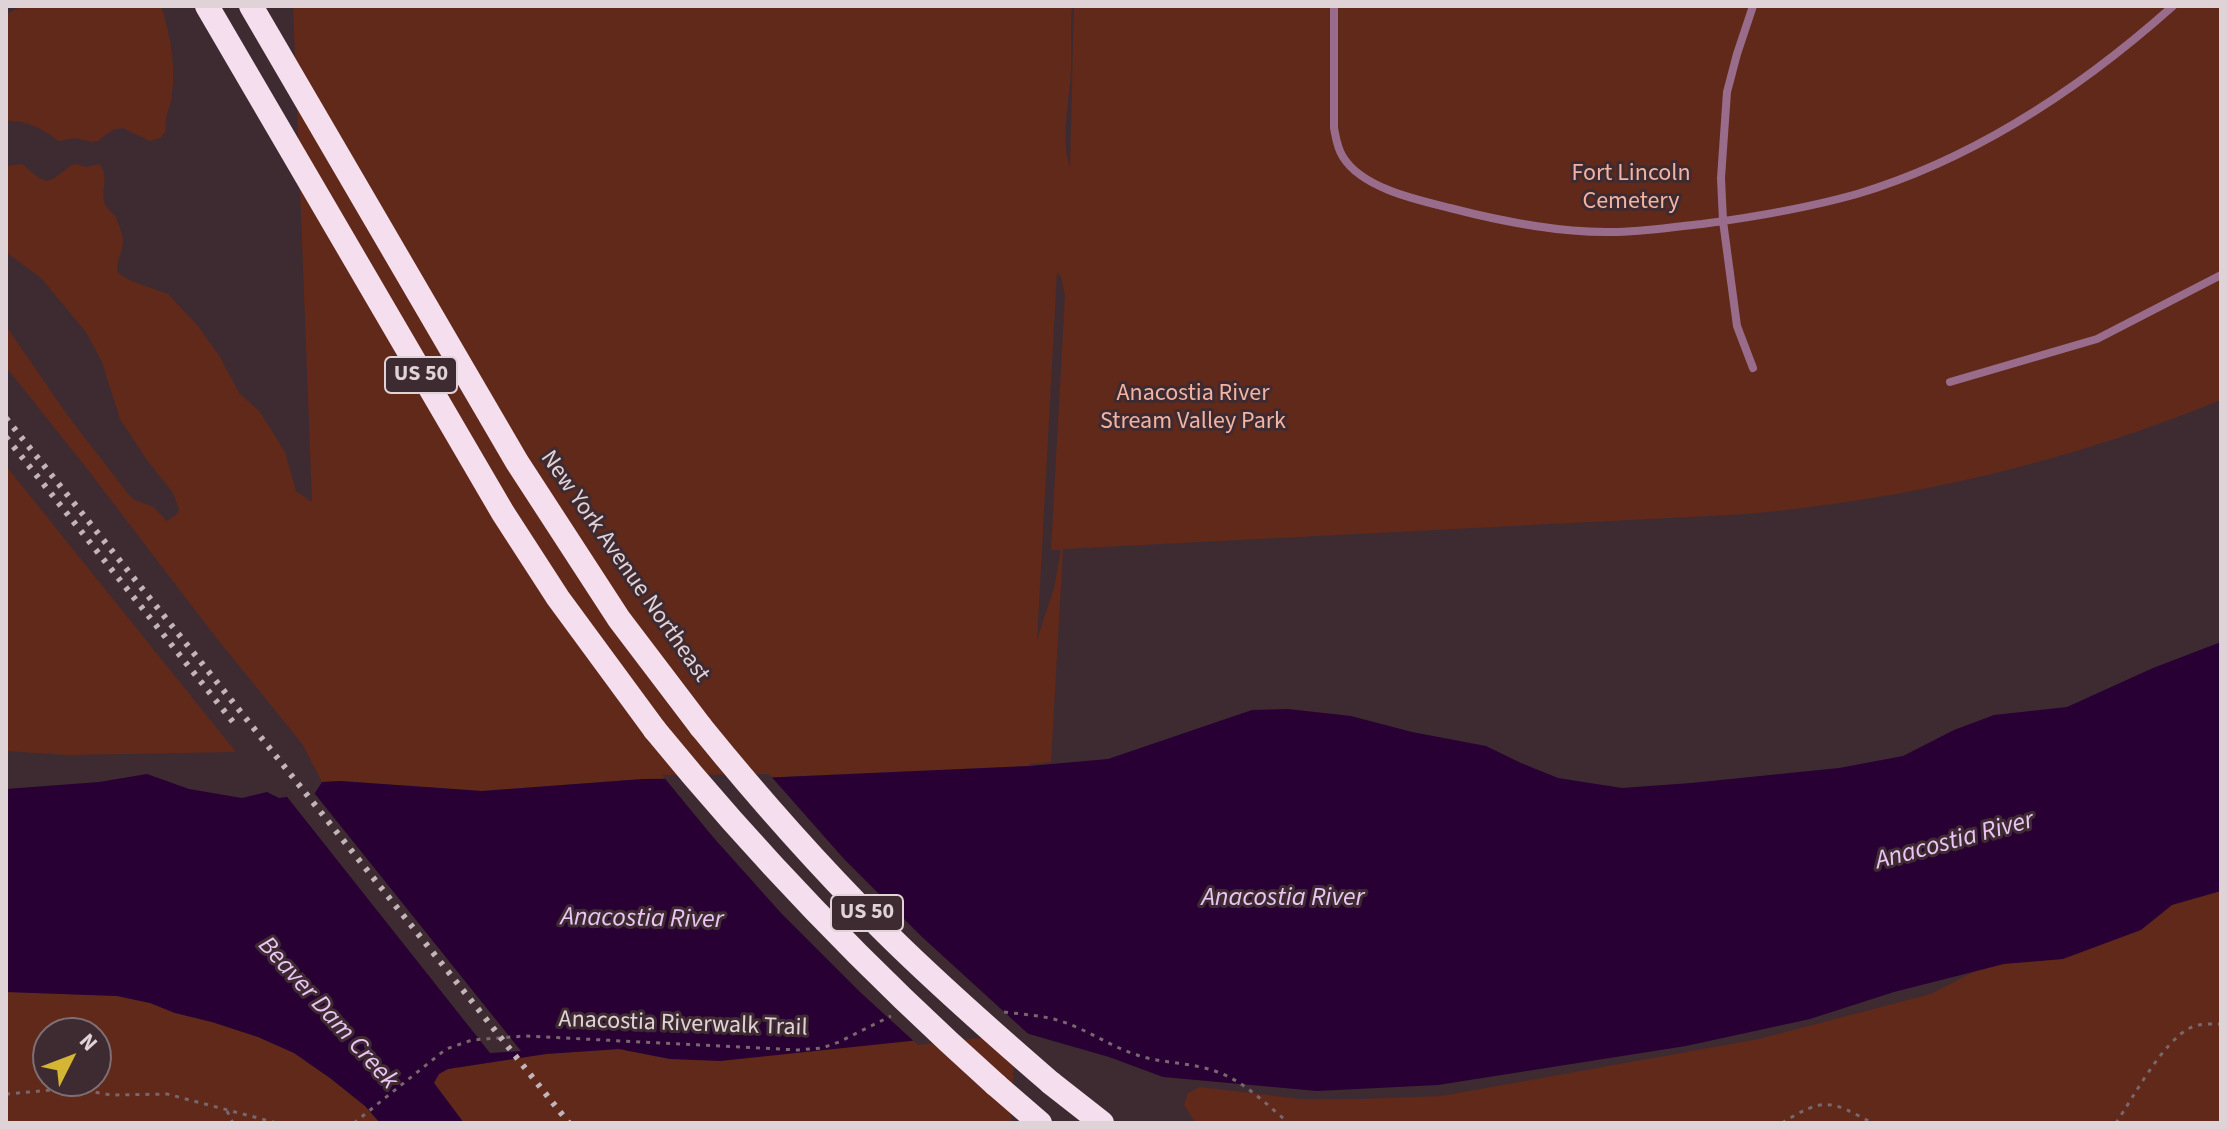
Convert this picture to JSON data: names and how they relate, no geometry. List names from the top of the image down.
{
  "streets": {
    "highway": ["US 50", "New York Avenue Northeast"],
    "path": ["Anacostia Riverwalk Trail"]
  },
  "water": ["Anacostia River", "Beaver Dam Creek"],
  "parks": ["Fort Lincoln Cemetery", "Anacostia River Stream Valley Park"],
  "north": "top right"
}
